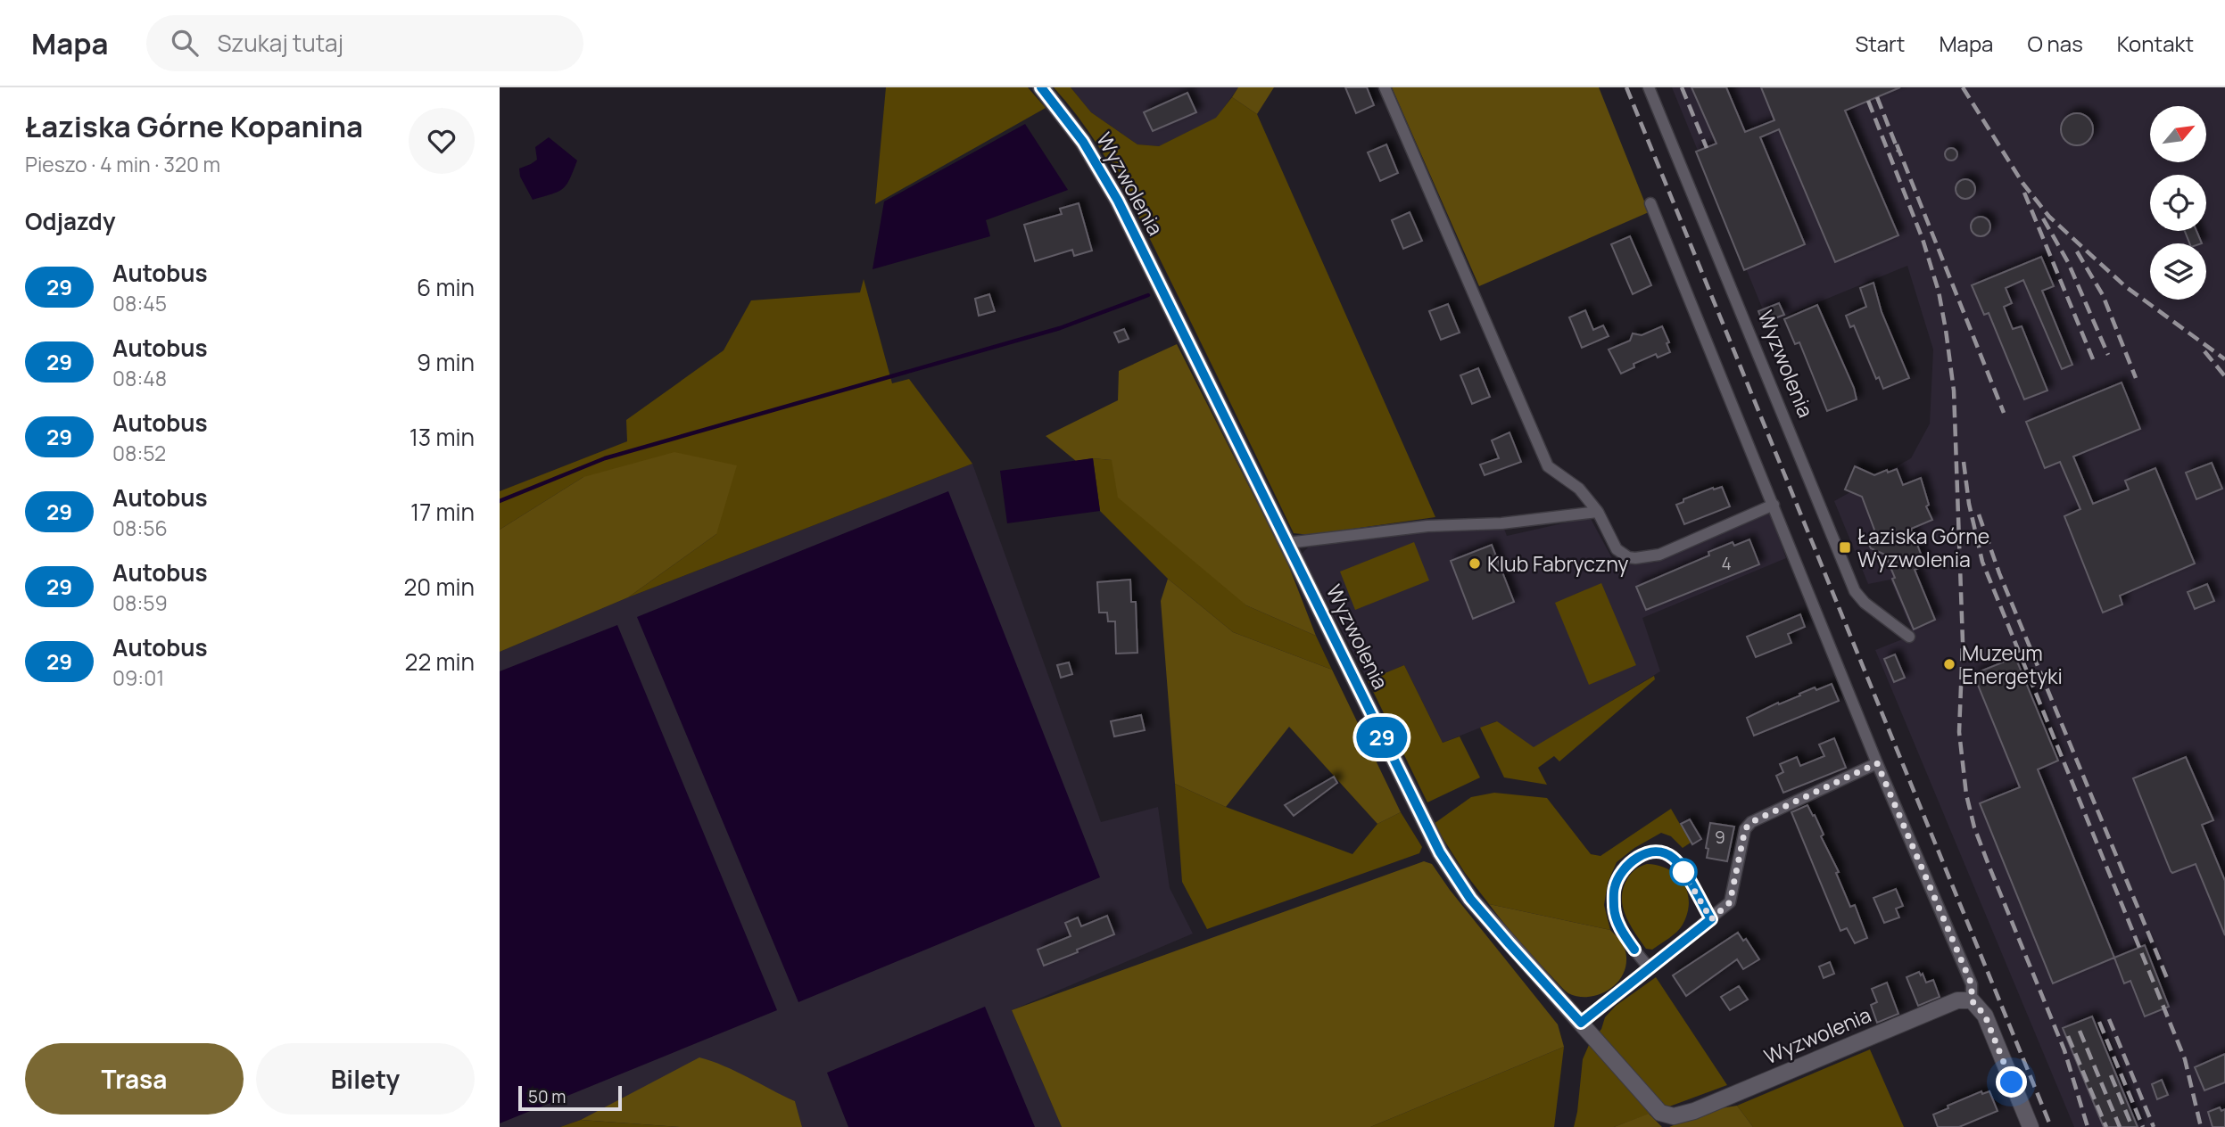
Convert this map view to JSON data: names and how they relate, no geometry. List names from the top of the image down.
{
  "streets": {
    "street": ["Wyzwolenia"]
  },
  "places": {
    "transit": ["Łaziska Górne Wyzwolenia"],
    "other": ["Klub Fabryczny", "Muzeum Energetyki"]
  },
  "lines": ["bus line 29"],
  "house_numbers": ["4", "9"],
  "scale_bar": "50 m",
  "north": "top right",
  "page": {
    "header": "Mapa",
    "search": "Szukaj tutaj",
    "nav": [
      "Start",
      "Mapa",
      "O nas",
      "Kontakt"
    ],
    "heading": [
      ["Łaziska Górne Kopanina", "Pieszo · 4 min · 320 m"],
      "Odjazdy"
    ],
    "on_map": "29",
    "list": [
      {
        "mark": "29",
        "name": "Autobus",
        "note": "08:45",
        "value": "6 min"
      },
      {
        "mark": "29",
        "name": "Autobus",
        "note": "08:48",
        "value": "9 min"
      },
      {
        "mark": "29",
        "name": "Autobus",
        "note": "08:52",
        "value": "13 min"
      },
      {
        "mark": "29",
        "name": "Autobus",
        "note": "08:56",
        "value": "17 min"
      },
      {
        "mark": "29",
        "name": "Autobus",
        "note": "08:59",
        "value": "20 min"
      },
      {
        "mark": "29",
        "name": "Autobus",
        "note": "09:01",
        "value": "22 min"
      }
    ],
    "buttons": ["Trasa", "Bilety"],
    "scale": "50 m"
  }
}
